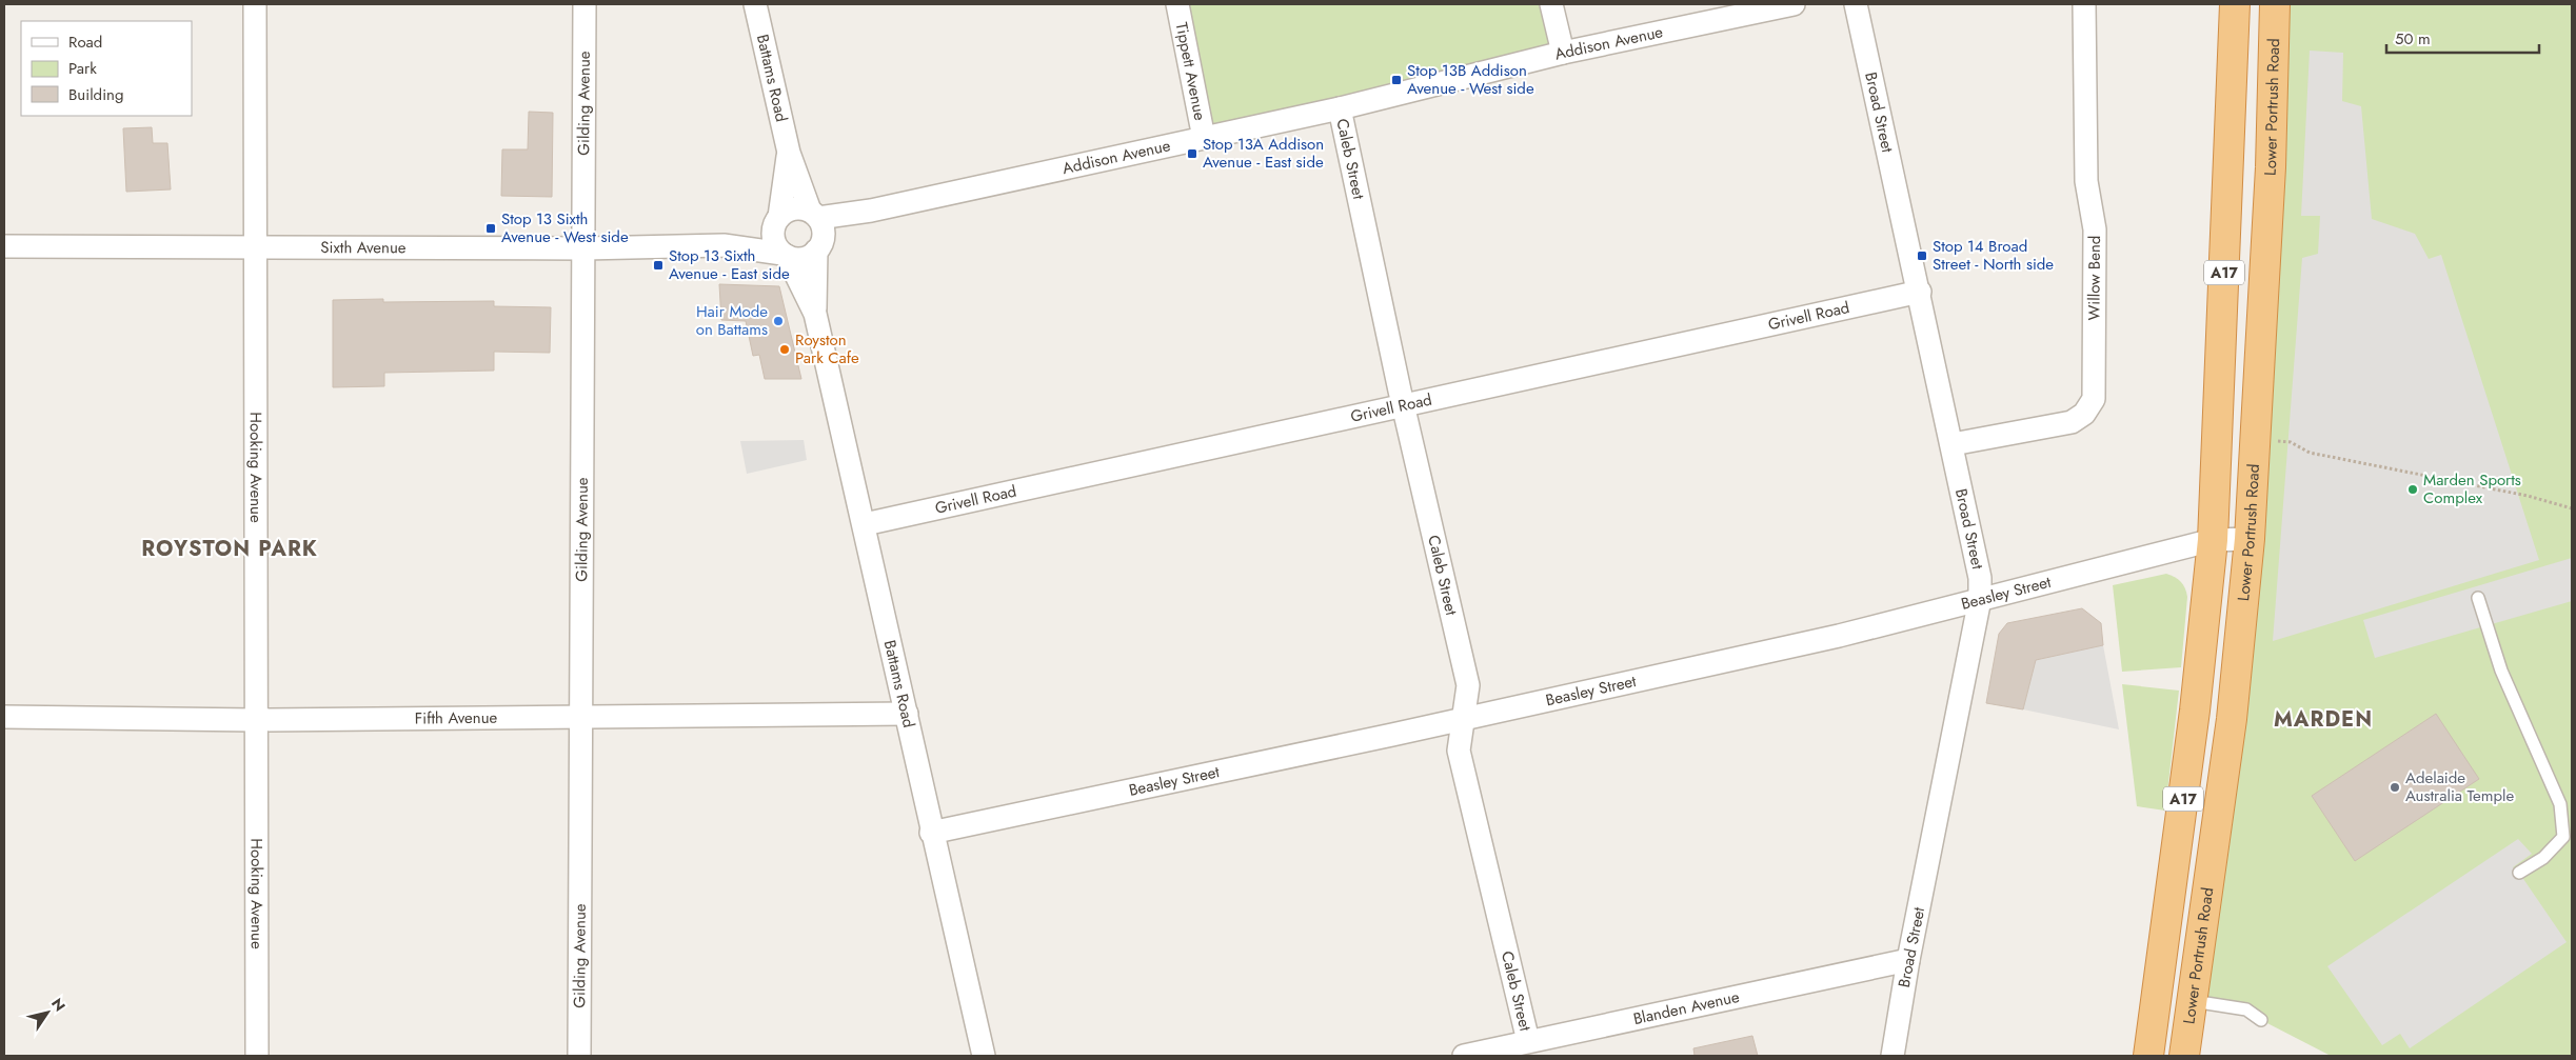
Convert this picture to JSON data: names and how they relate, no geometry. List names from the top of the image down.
{
  "streets": {
    "highway": ["Lower Portrush Road", "A17"],
    "street": [
      "Addison Avenue",
      "Tippett Avenue",
      "Battams Road",
      "Gilding Avenue",
      "Broad Street",
      "Caleb Street",
      "Sixth Avenue",
      "Willow Bend",
      "Grivell Road",
      "Hooking Avenue",
      "Beasley Street",
      "Fifth Avenue",
      "Blanden Avenue"
    ]
  },
  "crossings": [
    ["Addison Avenue", "Tippett Avenue"],
    ["Addison Avenue", "Battams Road"],
    ["Addison Avenue", "Caleb Street"],
    ["Addison Avenue", "Sixth Avenue"],
    ["Battams Road", "Sixth Avenue"],
    ["Battams Road", "Grivell Road"],
    ["Battams Road", "Beasley Street"],
    ["Battams Road", "Fifth Avenue"],
    ["Gilding Avenue", "Sixth Avenue"],
    ["Gilding Avenue", "Fifth Avenue"],
    ["Lower Portrush Road", "Beasley Street"],
    ["Broad Street", "Willow Bend"],
    ["Broad Street", "Grivell Road"],
    ["Broad Street", "Beasley Street"],
    ["Broad Street", "Blanden Avenue"],
    ["Caleb Street", "Grivell Road"],
    ["Caleb Street", "Beasley Street"],
    ["Caleb Street", "Blanden Avenue"],
    ["Sixth Avenue", "Hooking Avenue"],
    ["A17", "Beasley Street"],
    ["Hooking Avenue", "Fifth Avenue"]
  ],
  "districts": ["ROYSTON PARK", "MARDEN"],
  "places": {
    "transit": [
      "Stop 13B Addison Avenue - West side",
      "Stop 13A Addison Avenue - East side",
      "Stop 13 Sixth Avenue - West side",
      "Stop 14 Broad Street - North side",
      "Stop 13 Sixth Avenue - East side"
    ],
    "other": [
      "Hair Mode on Battams",
      "Royston Park Cafe",
      "Marden Sports Complex",
      "Adelaide Australia Temple"
    ]
  },
  "legend": ["Road", "Park", "Building"],
  "scale_bar": "50 m",
  "north": "top right"
}
